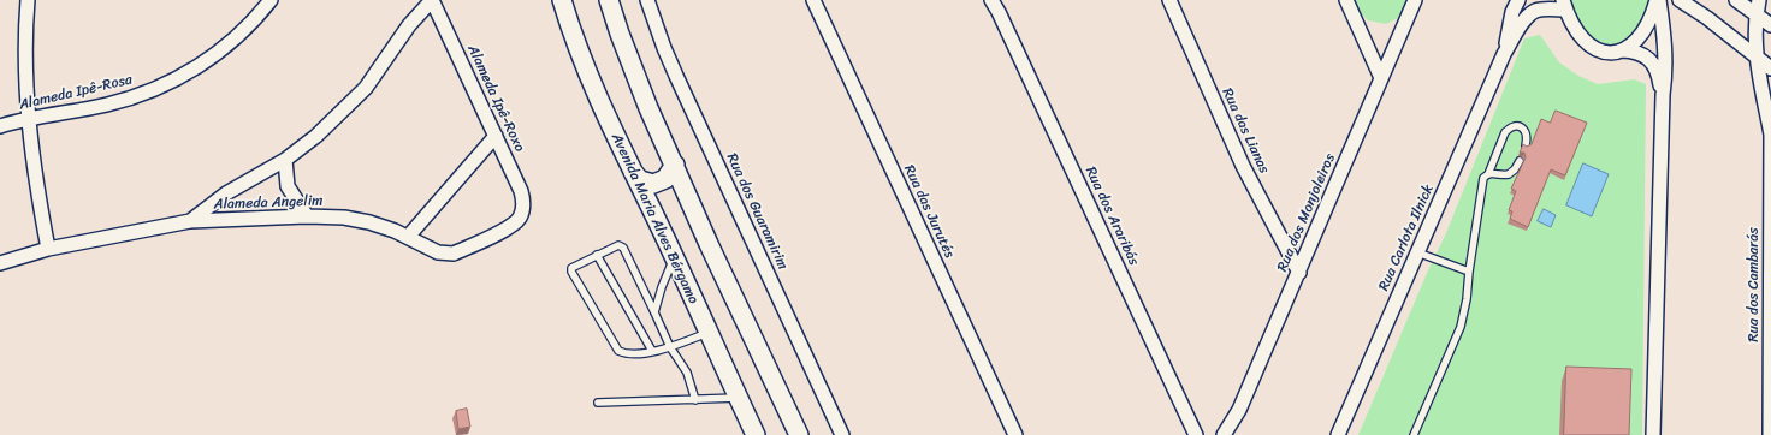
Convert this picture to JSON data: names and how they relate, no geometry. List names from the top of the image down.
{
  "streets": {
    "street": [
      "Alameda Ipê-Rosa",
      "Alameda Ipê-Roxo",
      "Rua das Lianas",
      "Alameda Angelim",
      "Rua dos Guaramirim",
      "Rua das Jurutés",
      "Rua dos Monjoleiros",
      "Rua dos Araribás",
      "Avenida Maria Alves Bérgamo",
      "Rua Carlota Ilnick",
      "Rua dos Cambarás"
    ]
  },
  "crossings": [
    ["Alameda Ipê-Roxo", "Alameda Angelim"],
    ["Rua das Lianas", "Rua dos Monjoleiros"]
  ]
}
